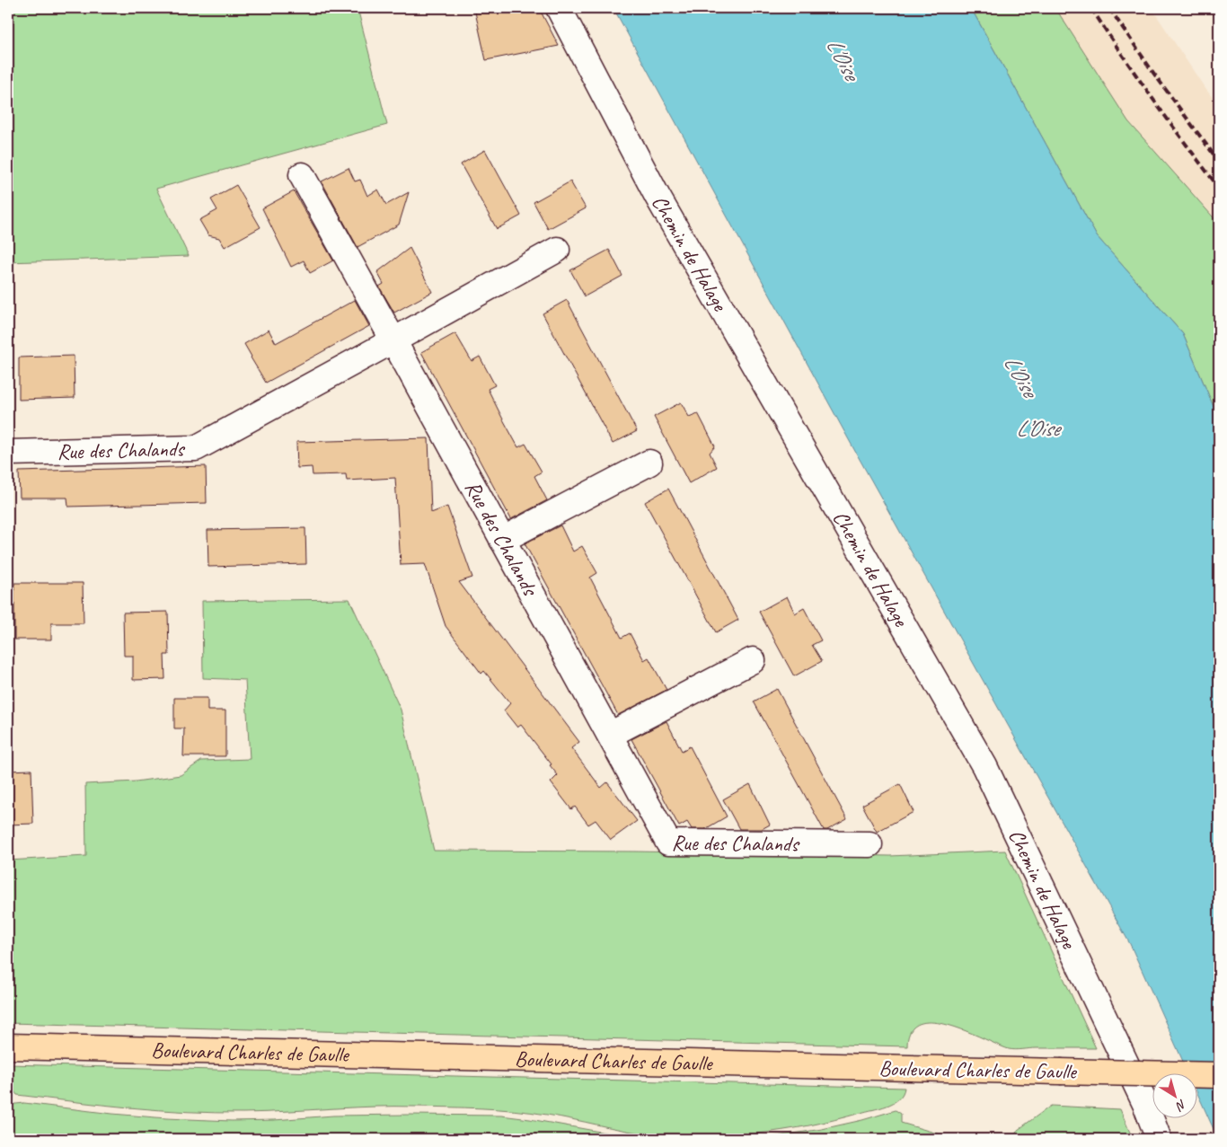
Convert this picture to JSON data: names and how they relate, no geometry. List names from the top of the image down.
{
  "streets": {
    "main road": ["Boulevard Charles de Gaulle"],
    "street": ["Chemin de Halage", "Rue des Chalands"]
  },
  "water": ["L'Oise", "L’Oise"],
  "north": "bottom right"
}
